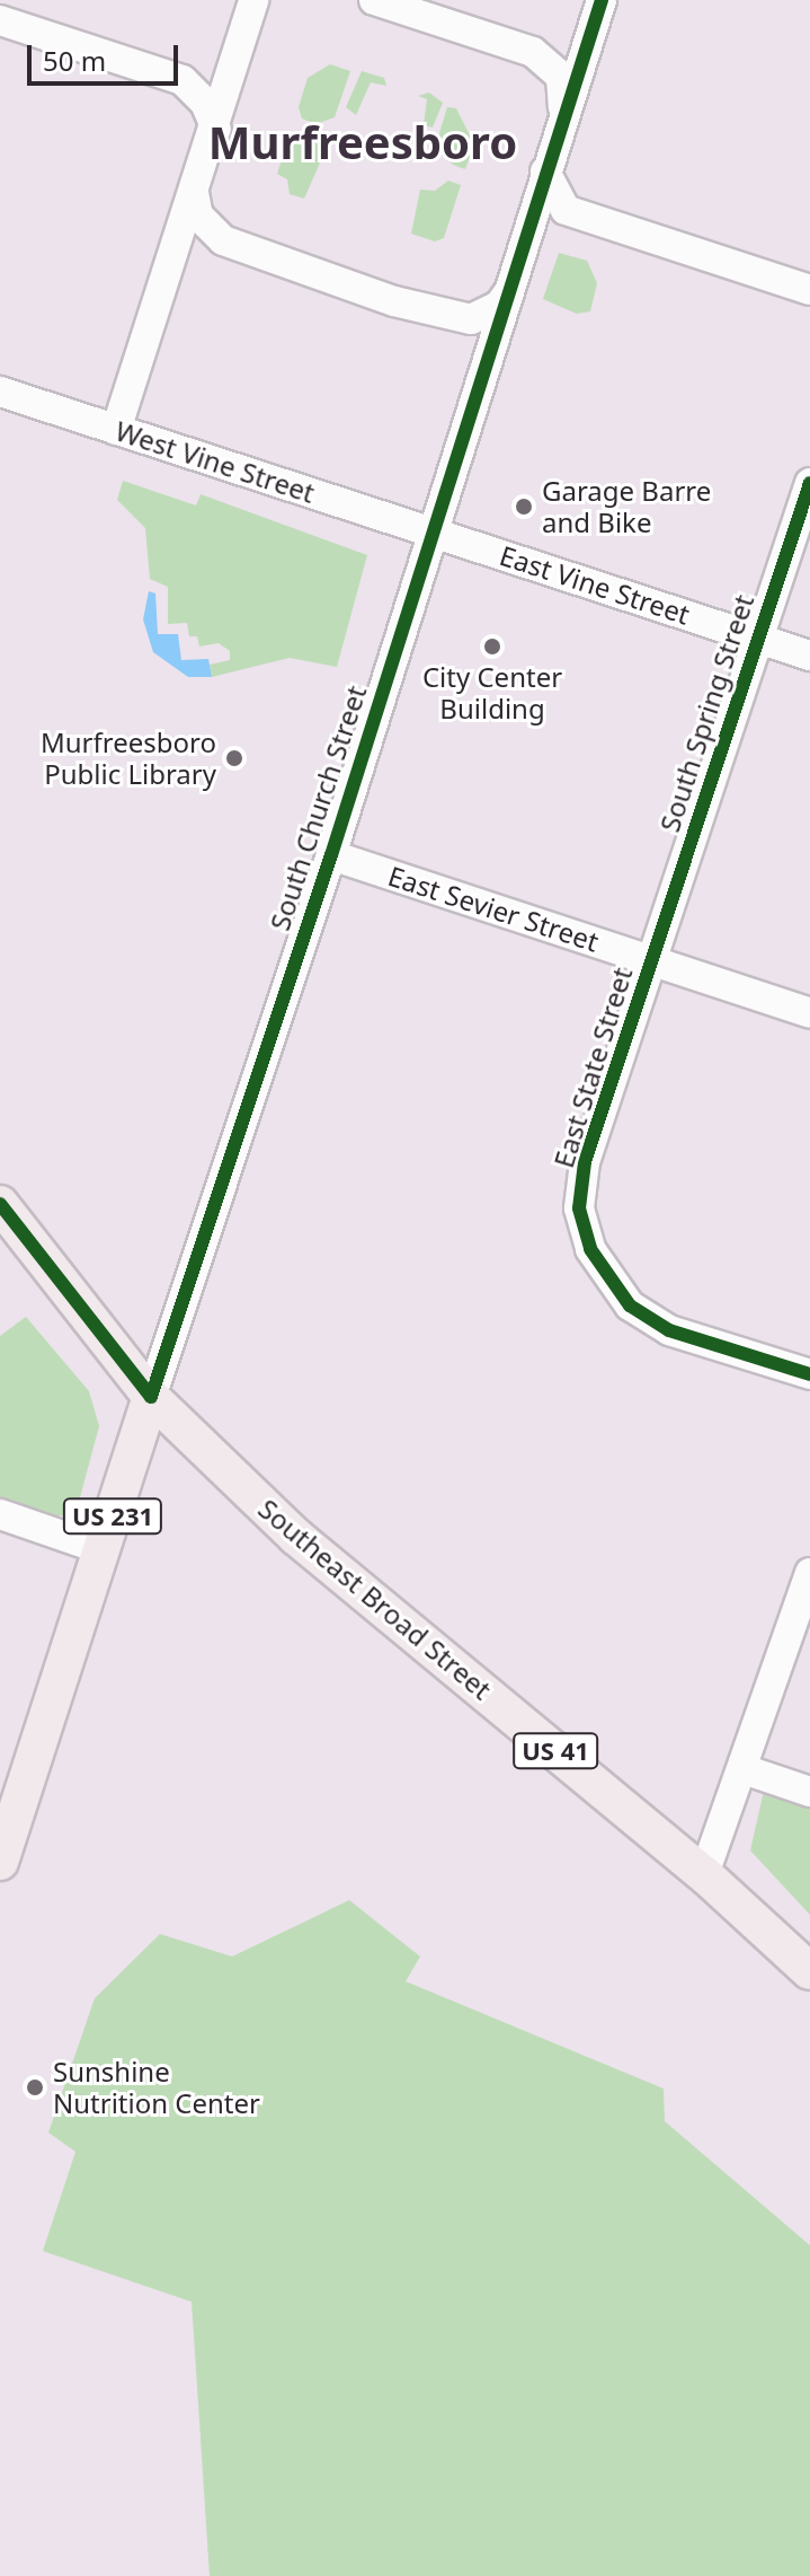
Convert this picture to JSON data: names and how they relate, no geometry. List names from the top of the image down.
{
  "streets": {
    "main road": [
      "South Church Street",
      "US 231",
      "Southeast Broad Street",
      "US 41"
    ],
    "street": [
      "West Vine Street",
      "East Vine Street",
      "South Spring Street",
      "East Sevier Street",
      "East State Street"
    ]
  },
  "crossings": [
    ["West Vine Street", "East Vine Street"],
    ["West Vine Street", "South Church Street"],
    ["East Vine Street", "South Spring Street"],
    ["East Vine Street", "South Church Street"],
    ["South Spring Street", "East Sevier Street"],
    ["South Spring Street", "East State Street"],
    ["South Church Street", "East Sevier Street"],
    ["South Church Street", "Southeast Broad Street"],
    ["South Church Street", "US 41"],
    ["East Sevier Street", "East State Street"],
    ["Southeast Broad Street", "US 41"]
  ],
  "districts": ["Murfreesboro"],
  "places": [
    "Garage Barre and Bike",
    "City Center Building",
    "Murfreesboro Public Library",
    "Sunshine Nutrition Center"
  ],
  "scale_bar": "50 m"
}
